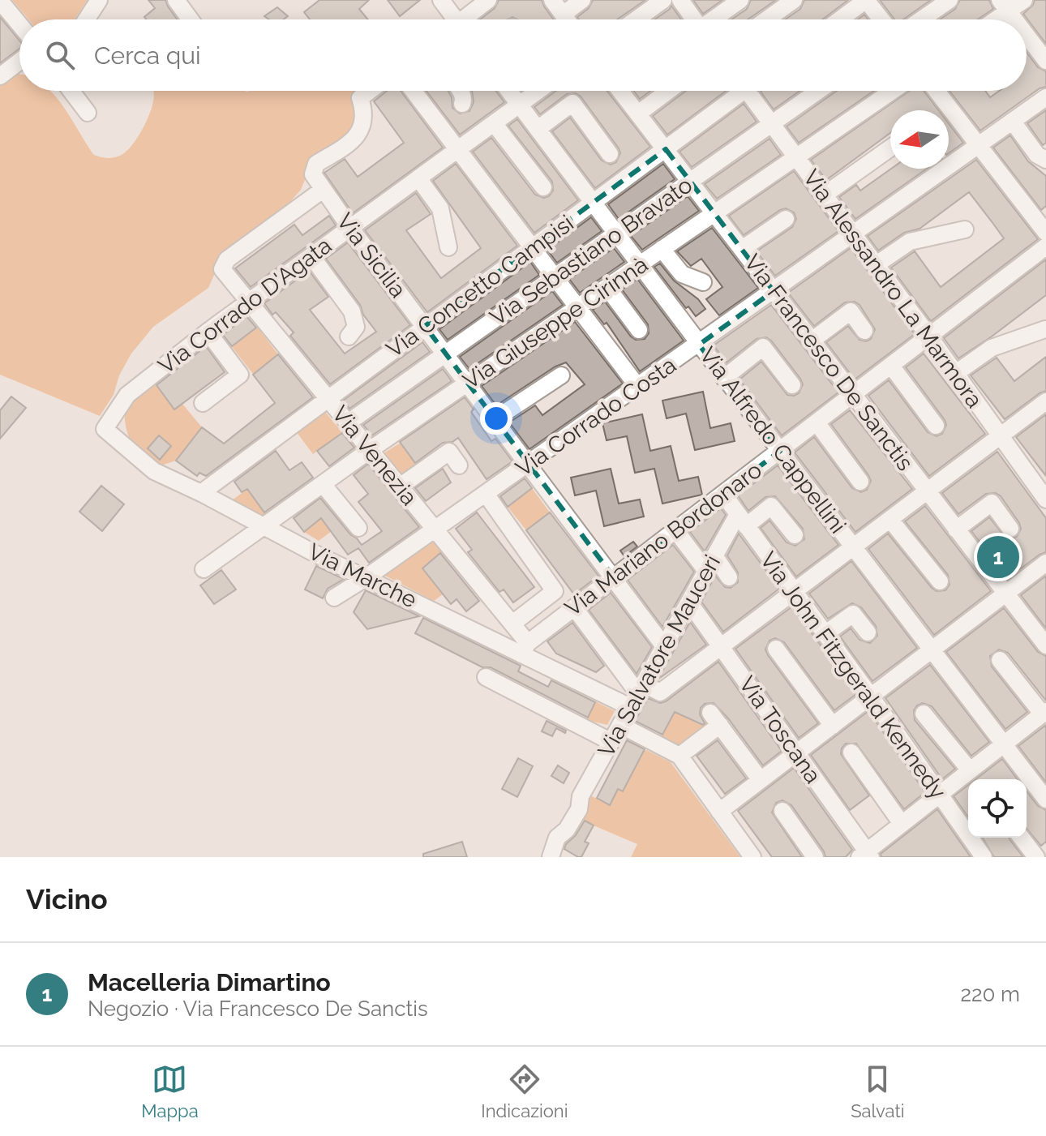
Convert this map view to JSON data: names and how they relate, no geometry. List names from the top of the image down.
{
  "streets": {
    "street": [
      "Via Sebastiano Bravato",
      "Via Sicilia",
      "Via Concetto Campisi",
      "Via Alessandro La Marmora",
      "Via Corrado D'Agata",
      "Via Giuseppe Cirinnà",
      "Via Francesco De Sanctis",
      "Via Corrado Costa",
      "Via Alfredo Cappellini",
      "Via Venezia",
      "Via Mariano Bordonaro",
      "Via Marche",
      "Via Salvatore Mauceri",
      "Via John Fitzgerald Kennedy",
      "Via Toscana"
    ]
  },
  "crossings": [
    ["Via Sebastiano Bravato", "Via Sicilia"],
    ["Via Sebastiano Bravato", "Via Alessandro La Marmora"],
    ["Via Sebastiano Bravato", "Via Francesco De Sanctis"],
    ["Via Sebastiano Bravato", "Via Alfredo Cappellini"],
    ["Via Sebastiano Bravato", "Via Venezia"],
    ["Via Sicilia", "Via Concetto Campisi"],
    ["Via Sicilia", "Via Corrado D'Agata"],
    ["Via Sicilia", "Via Giuseppe Cirinnà"],
    ["Via Sicilia", "Via Corrado Costa"],
    ["Via Sicilia", "Via Venezia"],
    ["Via Sicilia", "Via Mariano Bordonaro"],
    ["Via Sicilia", "Via Salvatore Mauceri"],
    ["Via Concetto Campisi", "Via Francesco De Sanctis"],
    ["Via Concetto Campisi", "Via Alfredo Cappellini"],
    ["Via Concetto Campisi", "Via Venezia"],
    ["Via Concetto Campisi", "Via Marche"],
    ["Via Alessandro La Marmora", "Via Giuseppe Cirinnà"],
    ["Via Alessandro La Marmora", "Via Corrado Costa"],
    ["Via Alessandro La Marmora", "Via Mariano Bordonaro"],
    ["Via Corrado D'Agata", "Via Alfredo Cappellini"],
    ["Via Corrado D'Agata", "Via Venezia"],
    ["Via Corrado D'Agata", "Via Marche"],
    ["Via Giuseppe Cirinnà", "Via Francesco De Sanctis"],
    ["Via Giuseppe Cirinnà", "Via Alfredo Cappellini"],
    ["Via Giuseppe Cirinnà", "Via Venezia"],
    ["Via Giuseppe Cirinnà", "Via Marche"],
    ["Via Francesco De Sanctis", "Via Corrado Costa"],
    ["Via Francesco De Sanctis", "Via Mariano Bordonaro"],
    ["Via Corrado Costa", "Via Alfredo Cappellini"],
    ["Via Corrado Costa", "Via Venezia"],
    ["Via Corrado Costa", "Via Marche"],
    ["Via Alfredo Cappellini", "Via Mariano Bordonaro"],
    ["Via Venezia", "Via Mariano Bordonaro"],
    ["Via Venezia", "Via Marche"],
    ["Via Mariano Bordonaro", "Via Marche"],
    ["Via Mariano Bordonaro", "Via John Fitzgerald Kennedy"],
    ["Via Marche", "Via Salvatore Mauceri"],
    ["Via Salvatore Mauceri", "Via John Fitzgerald Kennedy"],
    ["Via Salvatore Mauceri", "Via Toscana"]
  ],
  "north": "left",
  "page": {
    "search": "Cerca qui",
    "pins": "1",
    "heading": "Vicino",
    "list": [
      {
        "mark": "1",
        "name": "Macelleria Dimartino",
        "note": "Negozio · Via Francesco De Sanctis",
        "value": "220 m"
      }
    ],
    "nav": ["Mappa", "Indicazioni", "Salvati"]
  }
}
